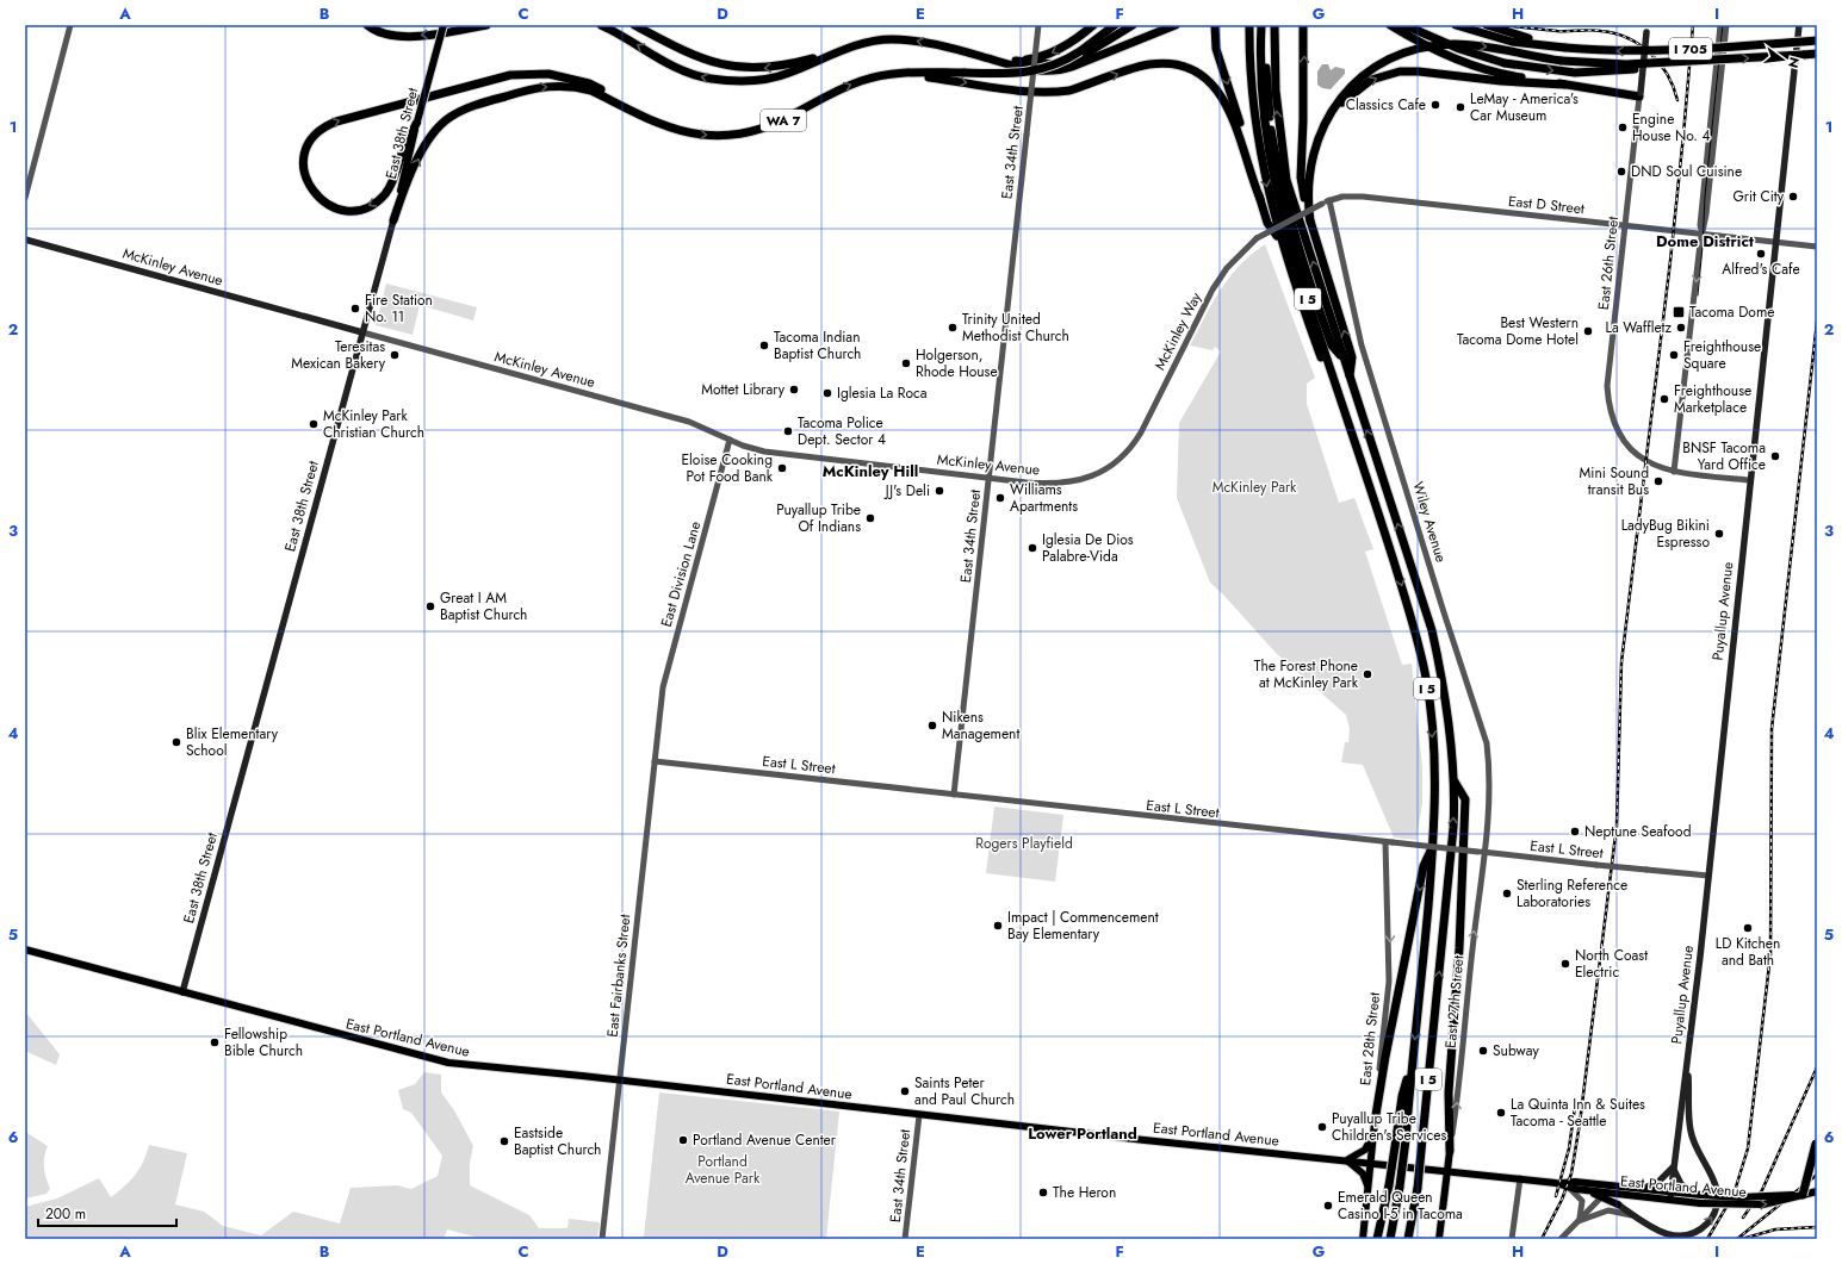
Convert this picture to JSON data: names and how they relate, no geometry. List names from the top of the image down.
{
  "streets": {
    "highway": ["I 705", "WA 7", "I 5"],
    "main road": [
      "East 38th Street",
      "East 26th Street",
      "McKinley Avenue",
      "Puyallup Avenue",
      "East 27th Street",
      "East Portland Avenue",
      "East 28th Street"
    ],
    "street": [
      "East 34th Street",
      "East D Street",
      "McKinley Way",
      "Wiley Avenue",
      "East Division Lane",
      "East L Street",
      "East Fairbanks Street"
    ]
  },
  "crossings": [
    ["WA 7", "East 38th Street"],
    ["East 38th Street", "McKinley Avenue"],
    ["East 38th Street", "East Portland Avenue"],
    ["East 34th Street", "McKinley Avenue"],
    ["East 34th Street", "East L Street"],
    ["East 34th Street", "East Portland Avenue"],
    ["East D Street", "East 26th Street"],
    ["East D Street", "McKinley Way"],
    ["East D Street", "Wiley Avenue"],
    ["East D Street", "Puyallup Avenue"],
    ["East 26th Street", "Puyallup Avenue"],
    ["McKinley Avenue", "McKinley Way"],
    ["McKinley Avenue", "East Division Lane"],
    ["McKinley Way", "Wiley Avenue"],
    ["Wiley Avenue", "East L Street"],
    ["Wiley Avenue", "East 27th Street"],
    ["East Division Lane", "East Fairbanks Street"],
    ["Puyallup Avenue", "East L Street"],
    ["Puyallup Avenue", "East Portland Avenue"],
    ["East L Street", "East Fairbanks Street"],
    ["East L Street", "East 27th Street"],
    ["East L Street", "East 28th Street"],
    ["East Fairbanks Street", "East Portland Avenue"],
    ["East 27th Street", "East Portland Avenue"],
    ["East Portland Avenue", "East 28th Street"]
  ],
  "one_way": ["East 27th Street", "East 28th Street"],
  "districts": ["Dome District", "McKinley Hill", "Lower Portland"],
  "parks": ["McKinley Park", "Rogers Playfield", "Portland Avenue Park"],
  "places": {
    "other": [
      "Classics Cafe",
      "LeMay - America's Car Museum",
      "Engine House No. 4",
      "DND Soul Cuisine",
      "Grit City",
      "Alfred's Cafe",
      "Fire Station No. 11",
      "Trinity United Methodist Church",
      "La Waffletz",
      "Best Western Tacoma Dome Hotel",
      "Tacoma Indian Baptist Church",
      "Teresitas Mexican Bakery",
      "Freighthouse Square",
      "Holgerson, Rhode House",
      "Mottet Library",
      "Iglesia La Roca",
      "Freighthouse Marketplace",
      "McKinley Park Christian Church",
      "Tacoma Police Dept. Sector 4",
      "BNSF Tacoma Yard Office",
      "Eloise Cooking Pot Food Bank",
      "Mini Sound transit Bus",
      "JJ's Deli",
      "Williams Apartments",
      "Puyallup Tribe Of Indians",
      "LadyBug Bikini Espresso",
      "Iglesia De Dios Palabre-Vida",
      "Great I AM Baptist Church",
      "The Forest Phone at McKinley Park",
      "Nikens Management",
      "Blix Elementary School",
      "Neptune Seafood",
      "Sterling Reference Laboratories",
      "Impact | Commencement Bay Elementary",
      "LD Kitchen and Bath",
      "North Coast Electric",
      "Fellowship Bible Church",
      "Subway",
      "Saints Peter and Paul Church",
      "La Quinta Inn & Suites Tacoma - Seattle",
      "Puyallup Tribe Children's Services",
      "Portland Avenue Center",
      "Eastside Baptist Church",
      "The Heron",
      "Emerald Queen Casino I-5 in Tacoma"
    ],
    "transit": ["Tacoma Dome"]
  },
  "scale_bar": "200 m",
  "north": "right",
  "grid": {
    "columns": [
      "A",
      "B",
      "C",
      "D",
      "E",
      "F",
      "G",
      "H",
      "I"
    ],
    "rows": [
      "1",
      "2",
      "3",
      "4",
      "5",
      "6"
    ]
  }
}
